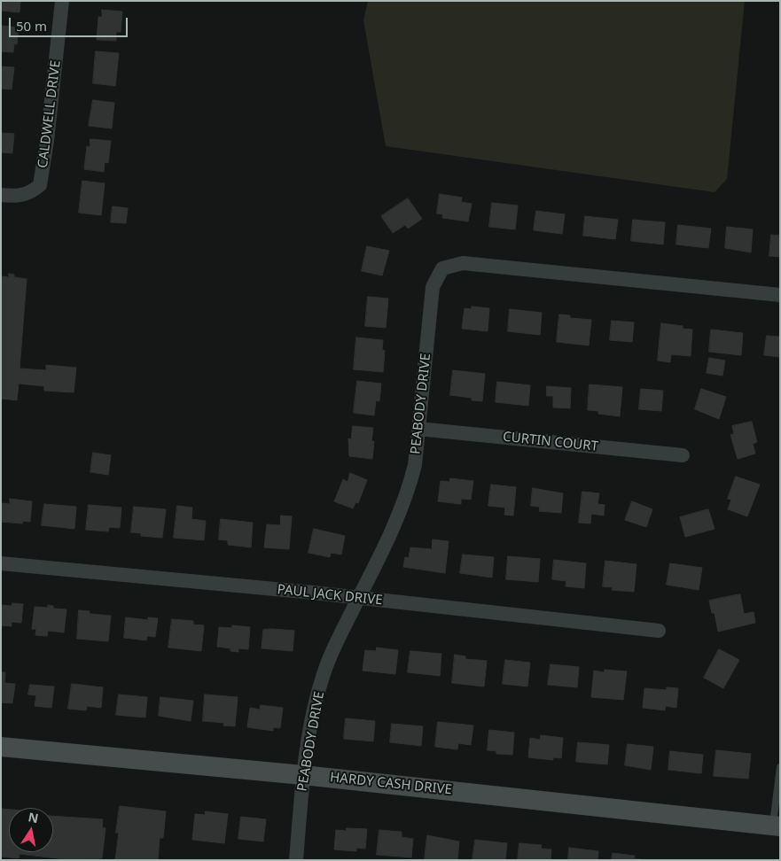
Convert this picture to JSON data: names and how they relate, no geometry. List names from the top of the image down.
{
  "streets": {
    "street": [
      "CALDWELL DRIVE",
      "PEABODY DRIVE",
      "CURTIN COURT",
      "PAUL JACK DRIVE",
      "HARDY CASH DRIVE"
    ]
  },
  "crossings": [
    ["PEABODY DRIVE", "CURTIN COURT"],
    ["PEABODY DRIVE", "PAUL JACK DRIVE"],
    ["PEABODY DRIVE", "HARDY CASH DRIVE"]
  ],
  "scale_bar": "50 m",
  "north": "top"
}
